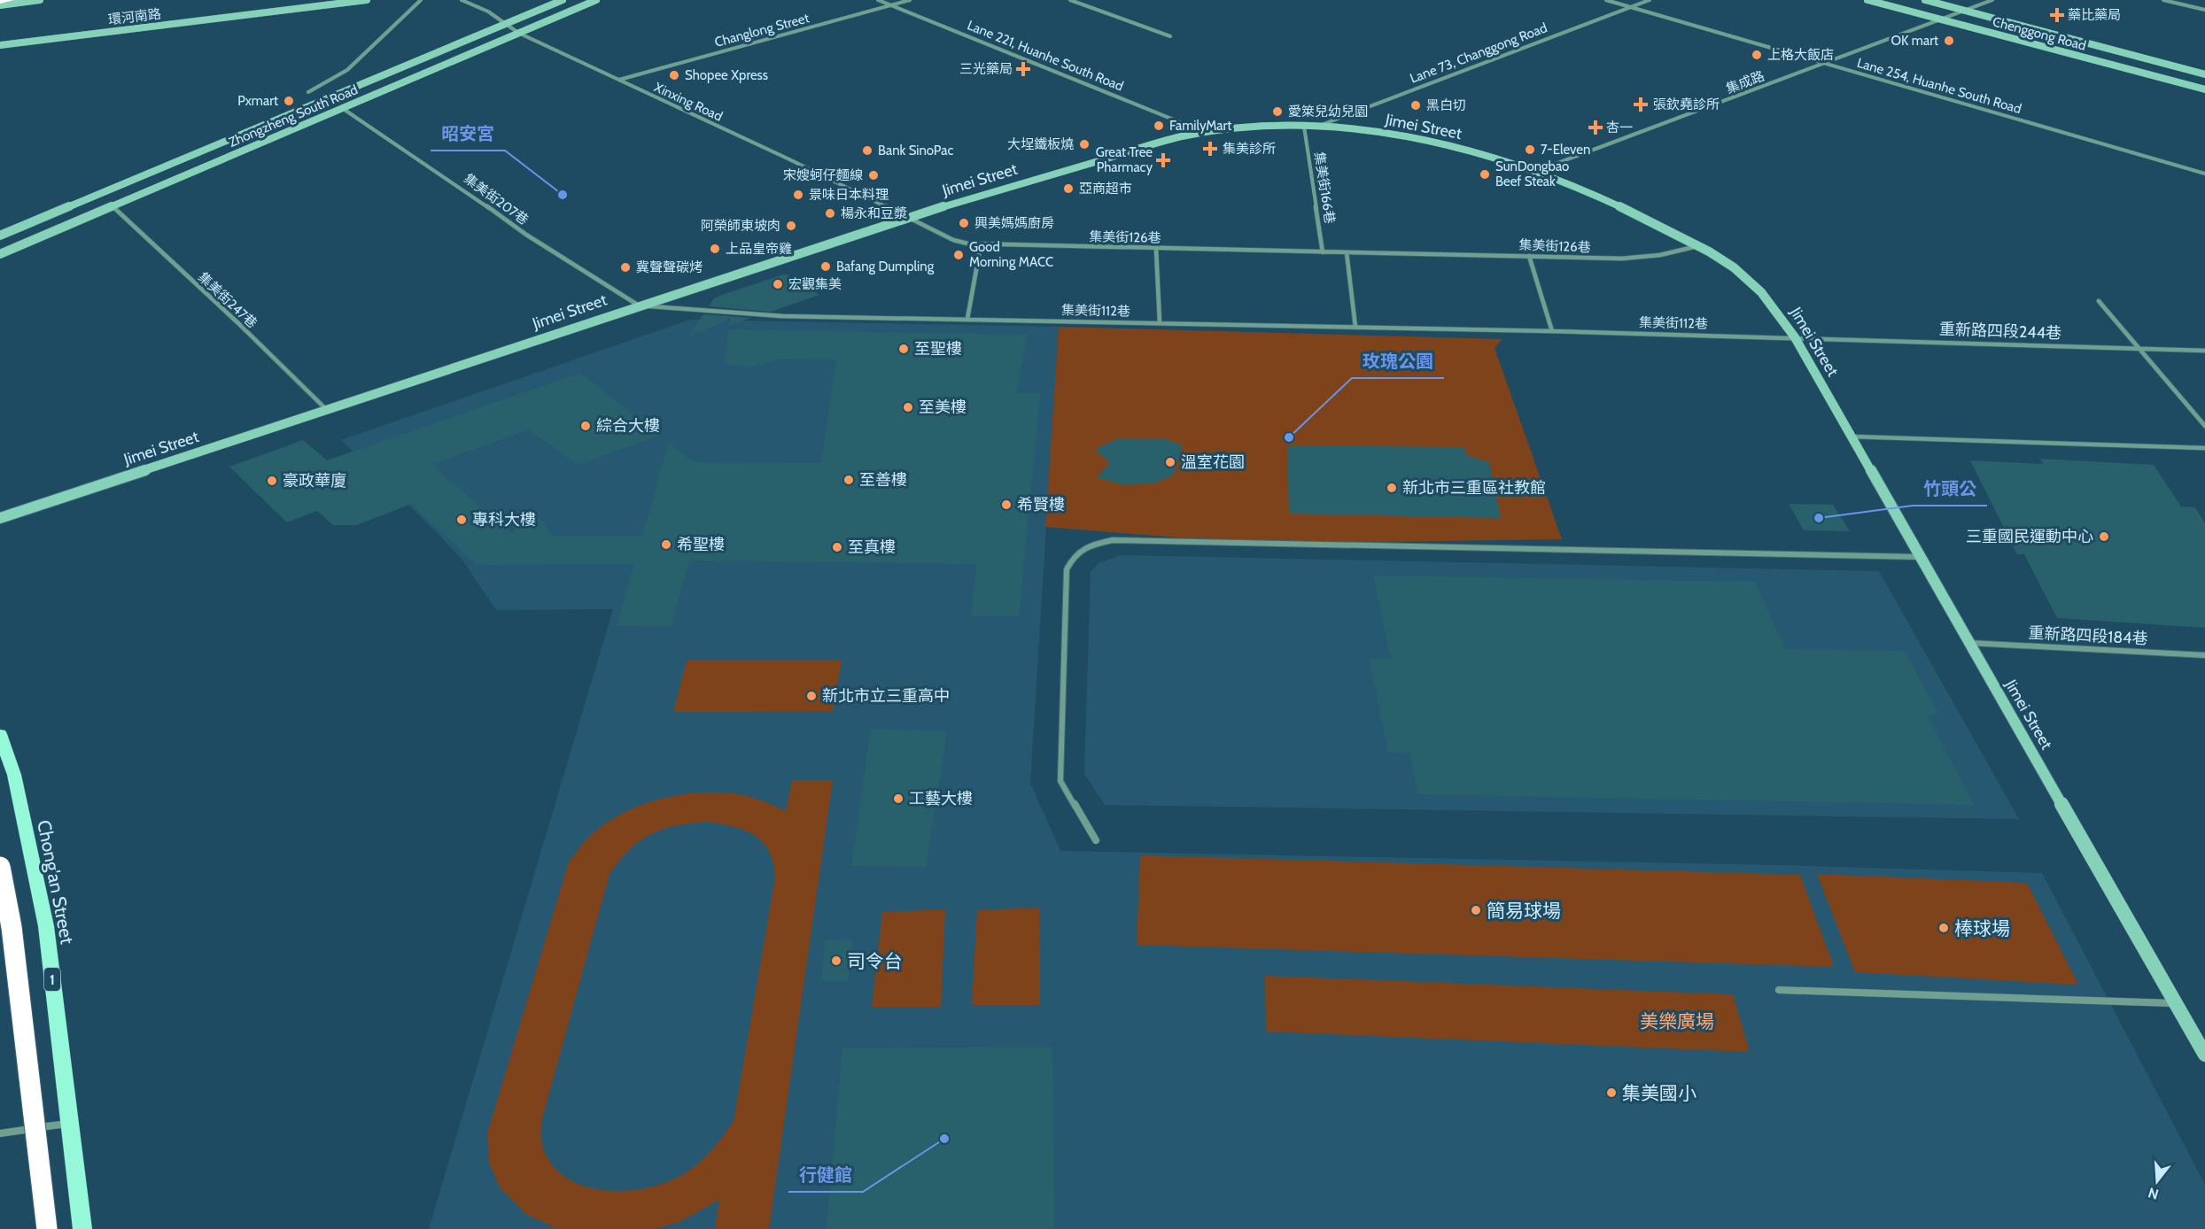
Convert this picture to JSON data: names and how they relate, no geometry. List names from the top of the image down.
{
  "streets": {
    "main road": ["Chong'an Street", "1"],
    "street": [
      "環河南路",
      "Changlong Street",
      "Chenggong Road",
      "Lane 73, Changgong Road",
      "Lane 221, Huanhe South Road",
      "集成路",
      "Lane 254, Huanhe South Road",
      "Xinxing Road",
      "Zhongzheng South Road",
      "Jimei Street",
      "集美街166巷",
      "集美街207巷",
      "集美街126巷",
      "集美街247巷",
      "集美街112巷",
      "重新路四段244巷",
      "重新路四段184巷"
    ]
  },
  "crossings": [
    ["Changlong Street", "Lane 221, Huanhe South Road"],
    ["Changlong Street", "Xinxing Road"],
    ["Chenggong Road", "集成路"],
    ["Lane 73, Changgong Road", "Lane 254, Huanhe South Road"],
    ["Lane 73, Changgong Road", "Jimei Street"],
    ["Lane 221, Huanhe South Road", "Jimei Street"],
    ["集成路", "Lane 254, Huanhe South Road"],
    ["集成路", "Jimei Street"],
    ["Xinxing Road", "Zhongzheng South Road"],
    ["Xinxing Road", "Jimei Street"],
    ["Xinxing Road", "集美街126巷"],
    ["Zhongzheng South Road", "集美街207巷"],
    ["Zhongzheng South Road", "集美街247巷"],
    ["Jimei Street", "集美街166巷"],
    ["Jimei Street", "集美街207巷"],
    ["Jimei Street", "集美街126巷"],
    ["Jimei Street", "集美街247巷"],
    ["Jimei Street", "集美街112巷"],
    ["Jimei Street", "重新路四段244巷"],
    ["Jimei Street", "重新路四段184巷"],
    ["集美街166巷", "集美街126巷"],
    ["集美街207巷", "集美街112巷"],
    ["集美街112巷", "重新路四段244巷"]
  ],
  "parks": ["美樂廣場"],
  "places": {
    "health": [
      "藥比藥局",
      "三光藥局",
      "張欽堯診所",
      "杏一",
      "集美診所",
      "Great Tree Pharmacy"
    ],
    "other": [
      "OK mart",
      "上格大飯店",
      "Shopee Xpress",
      "Pxmart",
      "黑白切",
      "愛箂兒幼兒園",
      "FamilyMart",
      "大埕鐵板燒",
      "7-Eleven",
      "Bank SinoPac",
      "SunDongbao Beef Steak",
      "宋嫂蚵仔麵線",
      "亞商超市",
      "昭安宮",
      "景味日本料理",
      "楊永和豆漿",
      "興美媽媽廚房",
      "阿榮師東坡肉",
      "上品皇帝雞",
      "Good Morning MACC",
      "Bafang Dumpling",
      "冀聲聲碳烤",
      "宏觀集美",
      "至聖樓",
      "至美樓",
      "綜合大樓",
      "玫瑰公園",
      "溫室花園",
      "至善樓",
      "豪政華廈",
      "新北市三重區社教館",
      "希賢樓",
      "竹頭公",
      "專科大樓",
      "三重國民運動中心",
      "希聖樓",
      "至真樓",
      "新北市立三重高中",
      "工藝大樓",
      "簡易球場",
      "棒球場",
      "司令台",
      "集美國小",
      "行健館"
    ]
  },
  "north": "bottom"
}
